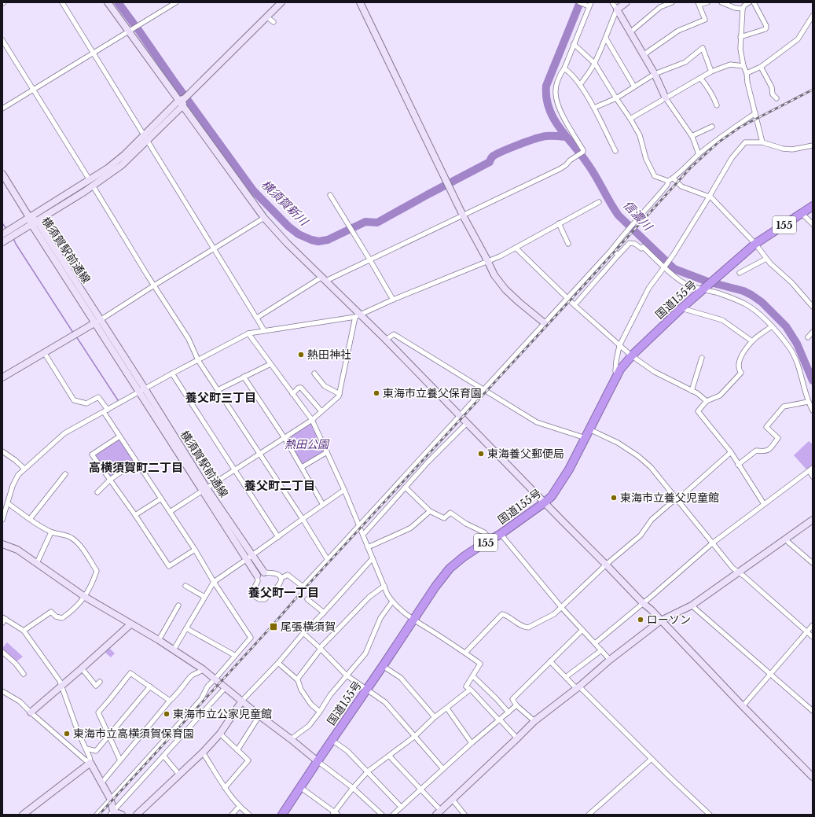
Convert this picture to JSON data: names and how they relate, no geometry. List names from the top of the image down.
{
  "streets": {
    "highway": ["155", "国道155号"],
    "street": ["横須賀駅前通線"]
  },
  "districts": [
    "養父町三丁目",
    "高横須賀町二丁目",
    "養父町二丁目",
    "養父町一丁目"
  ],
  "water": ["横須賀新川", "信濃川"],
  "parks": ["熱田公園"],
  "places": {
    "other": [
      "熱田神社",
      "東海市立養父保育園",
      "東海養父郵便局",
      "東海市立養父児童館",
      "ローソン",
      "東海市立公家児童館",
      "東海市立高横須賀保育園"
    ],
    "transit": ["尾張横須賀"]
  }
}
